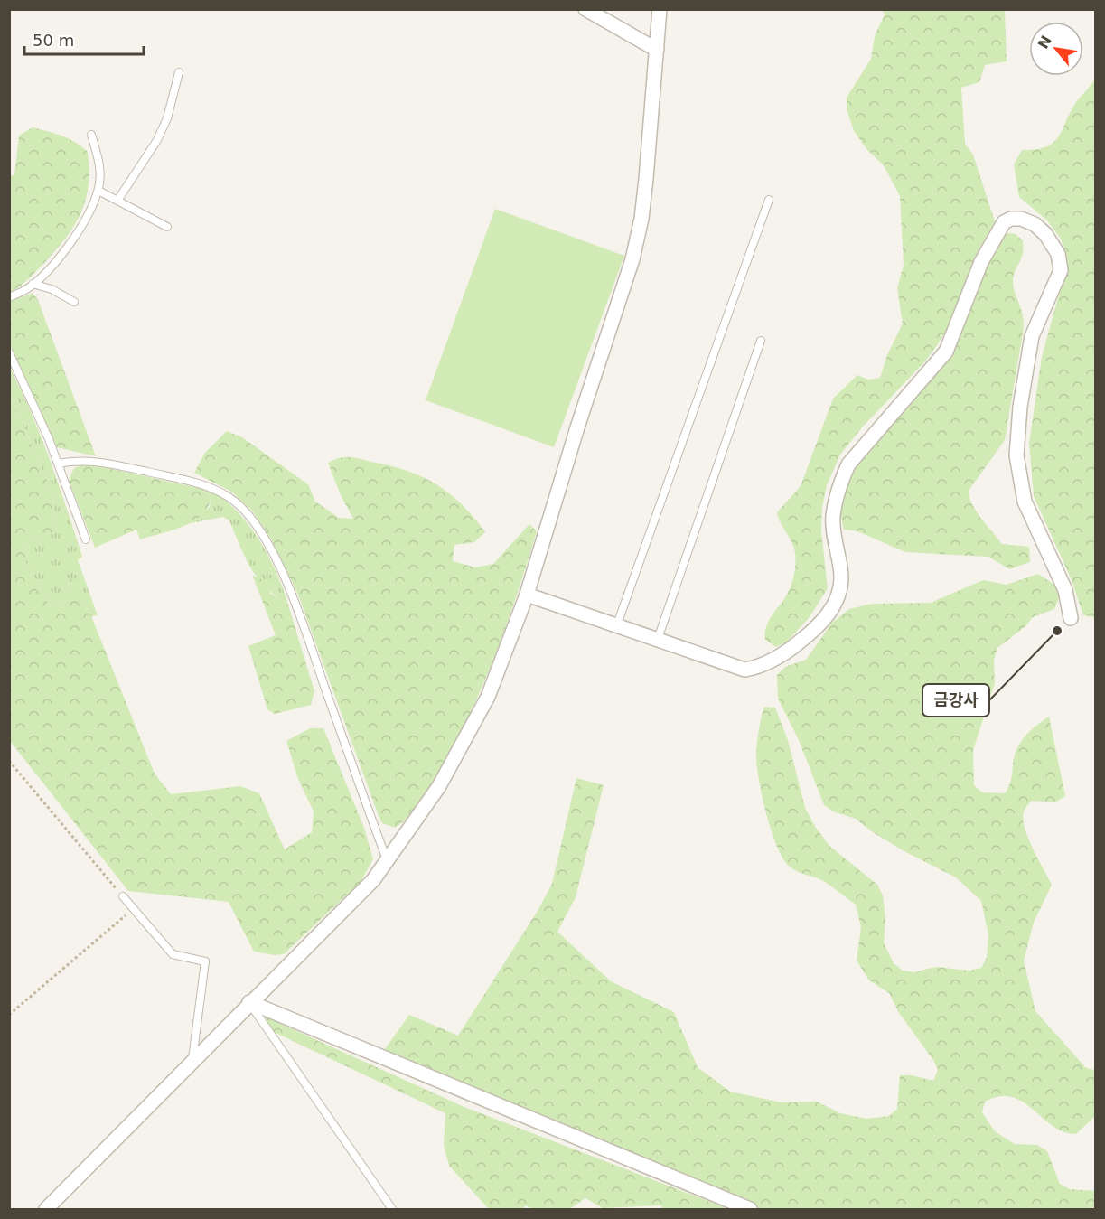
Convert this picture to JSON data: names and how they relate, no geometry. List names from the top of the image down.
{
  "places": ["금강사"],
  "scale_bar": "50 m",
  "north": "top left"
}
